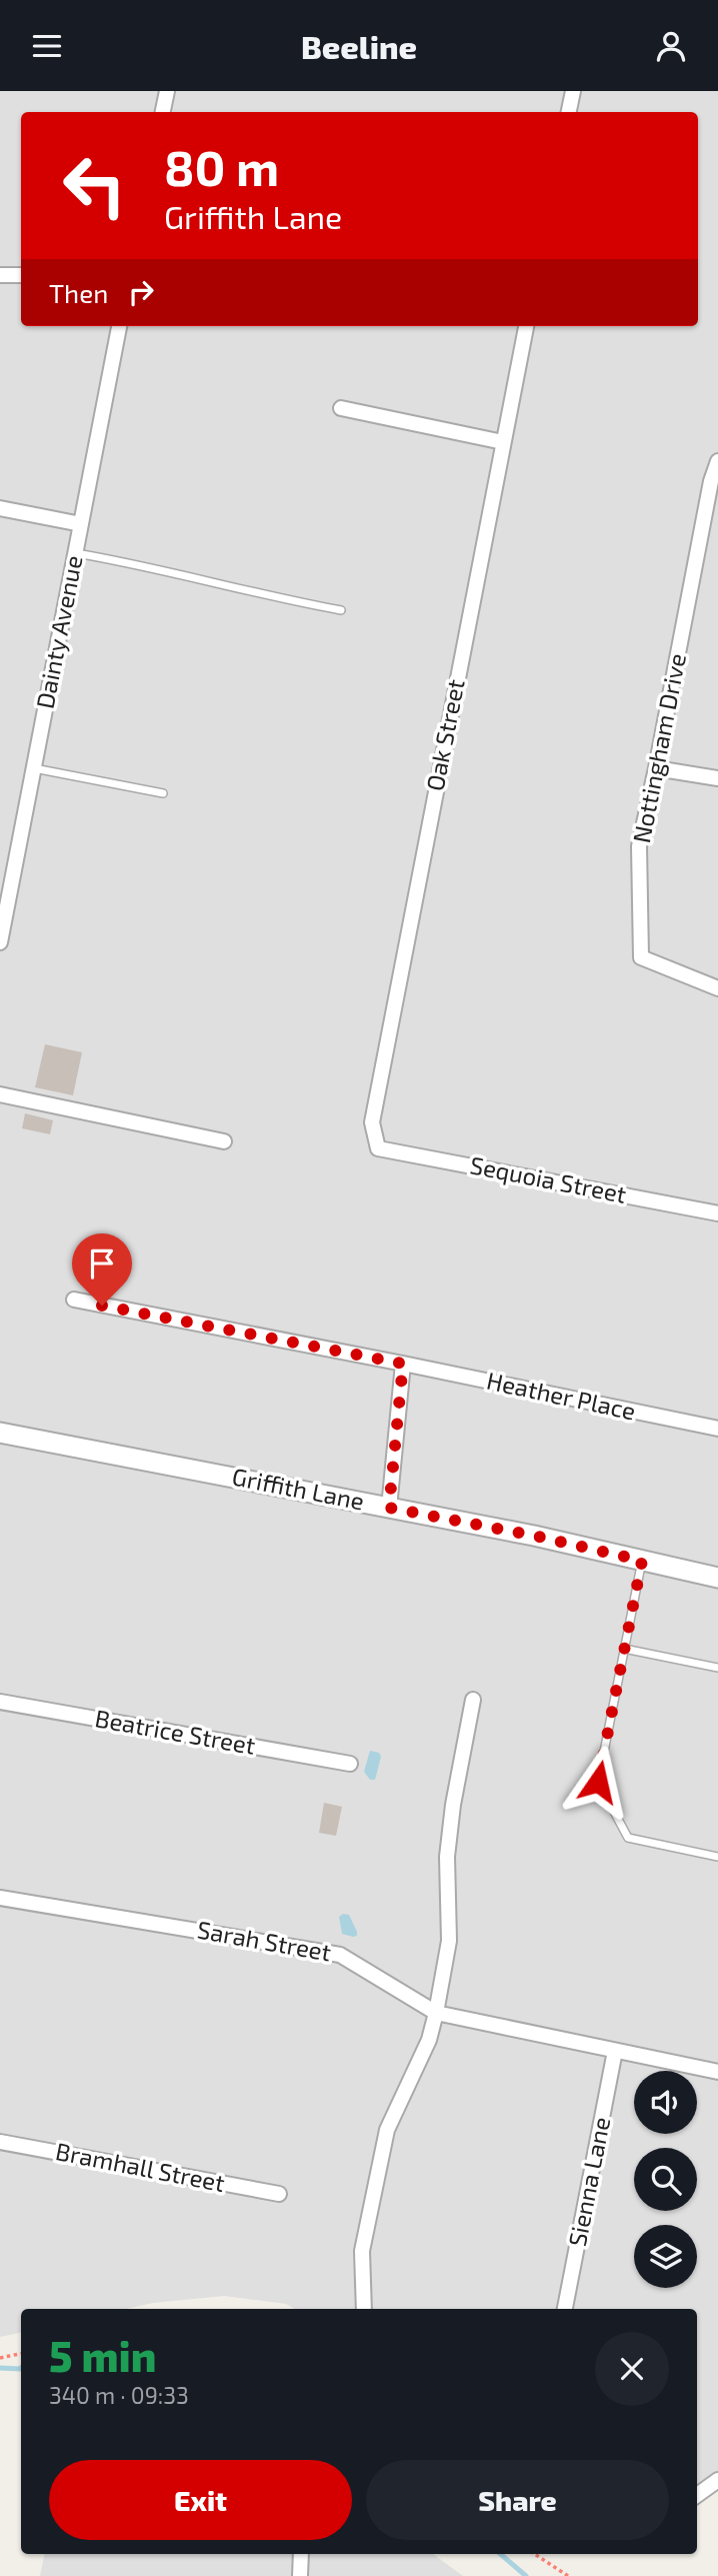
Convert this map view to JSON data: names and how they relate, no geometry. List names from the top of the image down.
{
  "streets": {
    "street": [
      "Dainty Avenue",
      "Oak Street",
      "Nottingham Drive",
      "Sequoia Street",
      "Heather Place",
      "Griffith Lane",
      "Beatrice Street",
      "Sarah Street",
      "Bramhall Street",
      "Sienna Lane"
    ]
  },
  "crossings": [
    ["Oak Street", "Sequoia Street"],
    ["Sarah Street", "Sienna Lane"]
  ],
  "page": {
    "header": "Beeline",
    "turn": ["80 m", "Griffith Lane"],
    "then": "Then",
    "heading": ["5 min", "340 m · 09:33"],
    "buttons": ["Exit", "Share"]
  }
}
